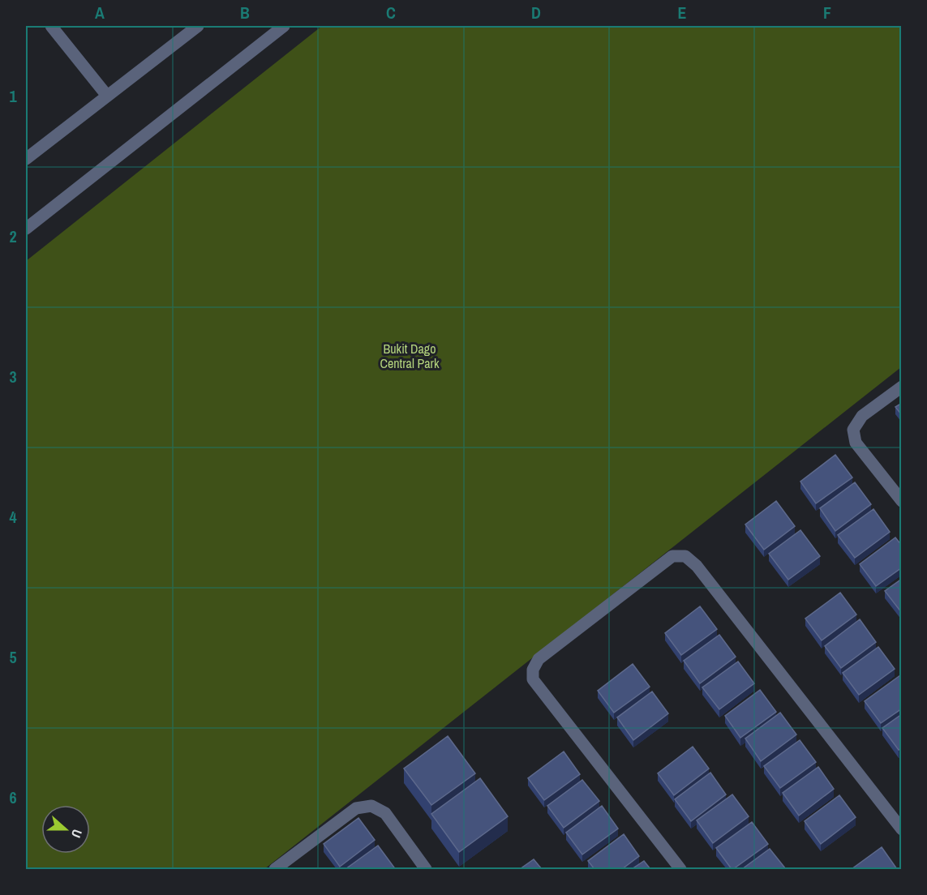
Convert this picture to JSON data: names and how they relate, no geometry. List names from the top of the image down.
{
  "parks": ["Bukit Dago Central Park"],
  "north": "right",
  "grid": {
    "columns": [
      "A",
      "B",
      "C",
      "D",
      "E",
      "F"
    ],
    "rows": [
      "1",
      "2",
      "3",
      "4",
      "5",
      "6"
    ]
  }
}
